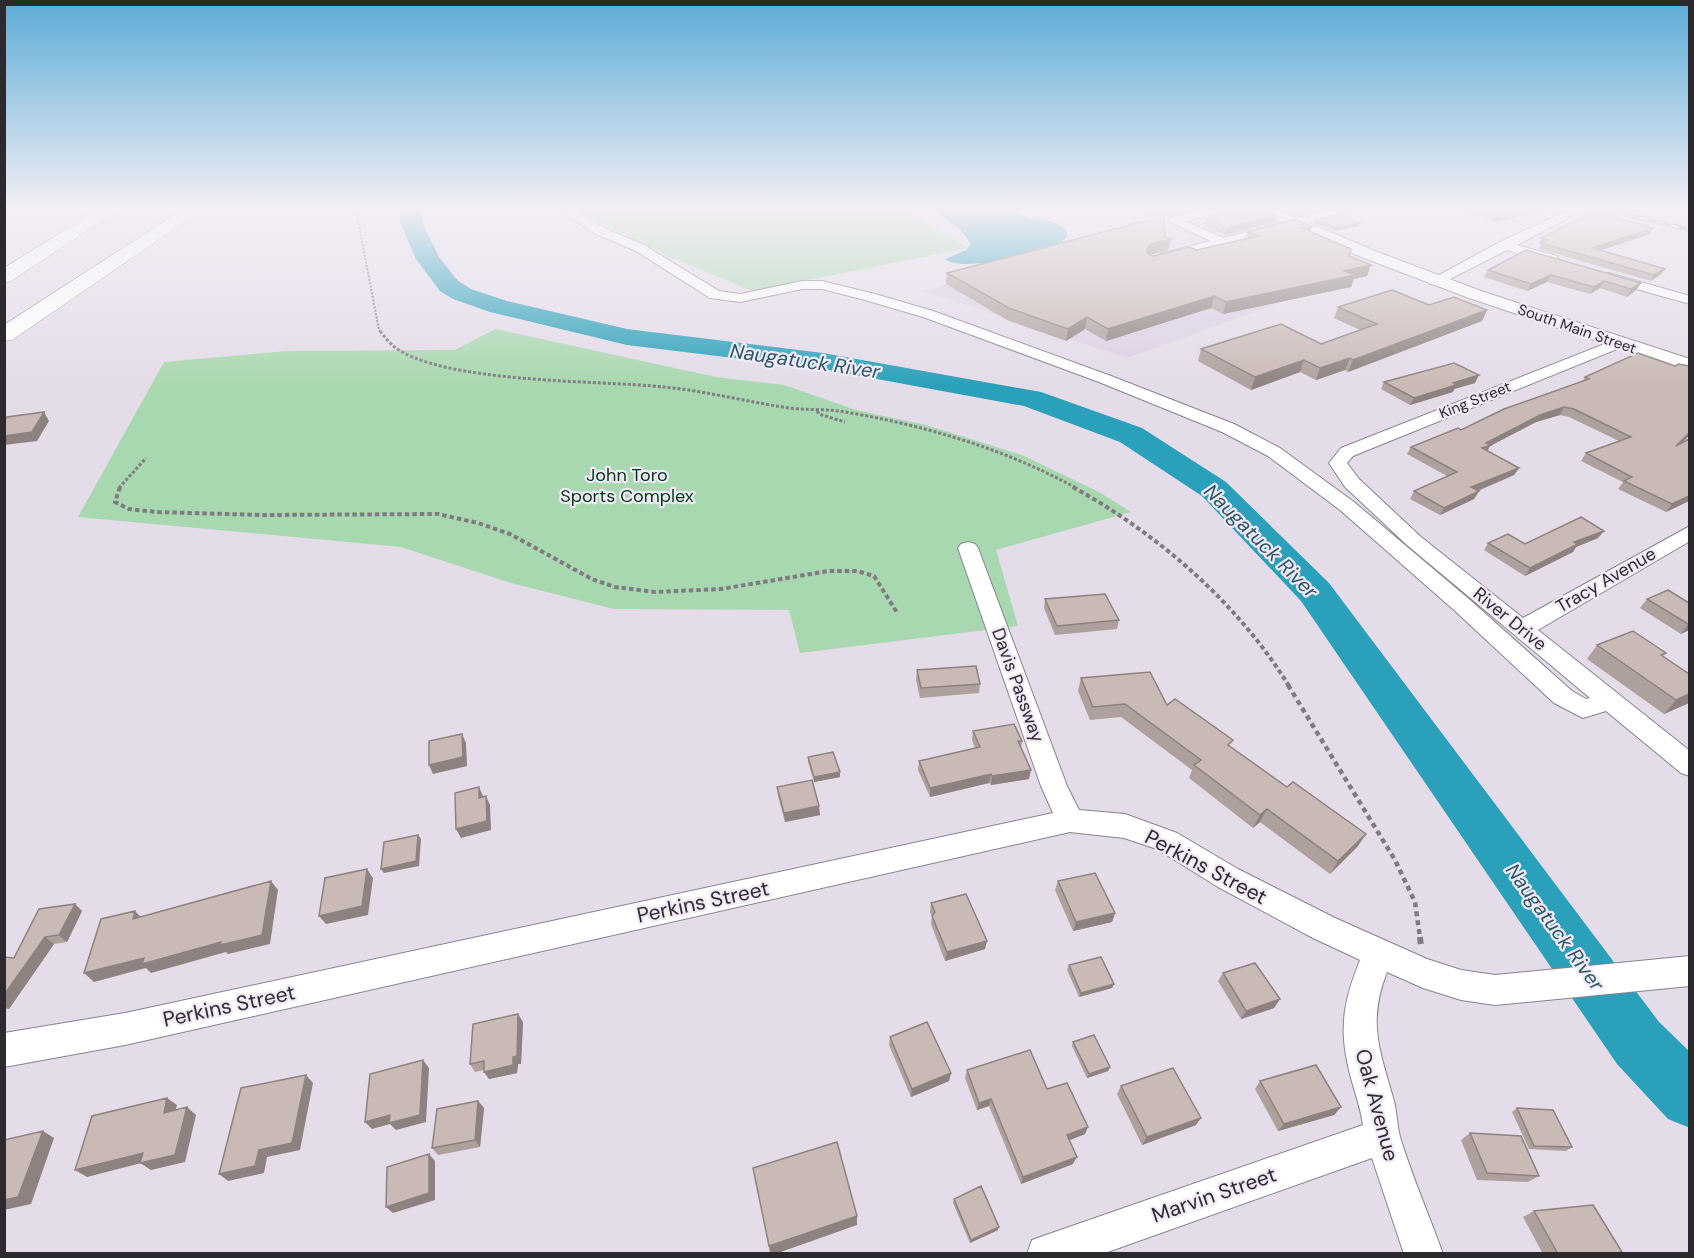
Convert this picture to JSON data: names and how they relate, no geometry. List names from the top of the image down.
{
  "streets": {
    "main road": ["South Main Street"],
    "street": [
      "King Street",
      "Tracy Avenue",
      "River Drive",
      "Davis Passway",
      "Perkins Street",
      "Oak Avenue",
      "Marvin Street"
    ]
  },
  "crossings": [
    ["South Main Street", "King Street"],
    ["King Street", "River Drive"],
    ["Tracy Avenue", "River Drive"],
    ["Davis Passway", "Perkins Street"],
    ["Perkins Street", "Oak Avenue"],
    ["Oak Avenue", "Marvin Street"]
  ],
  "water": ["Naugatuck River"],
  "parks": ["John Toro Sports Complex"]
}
